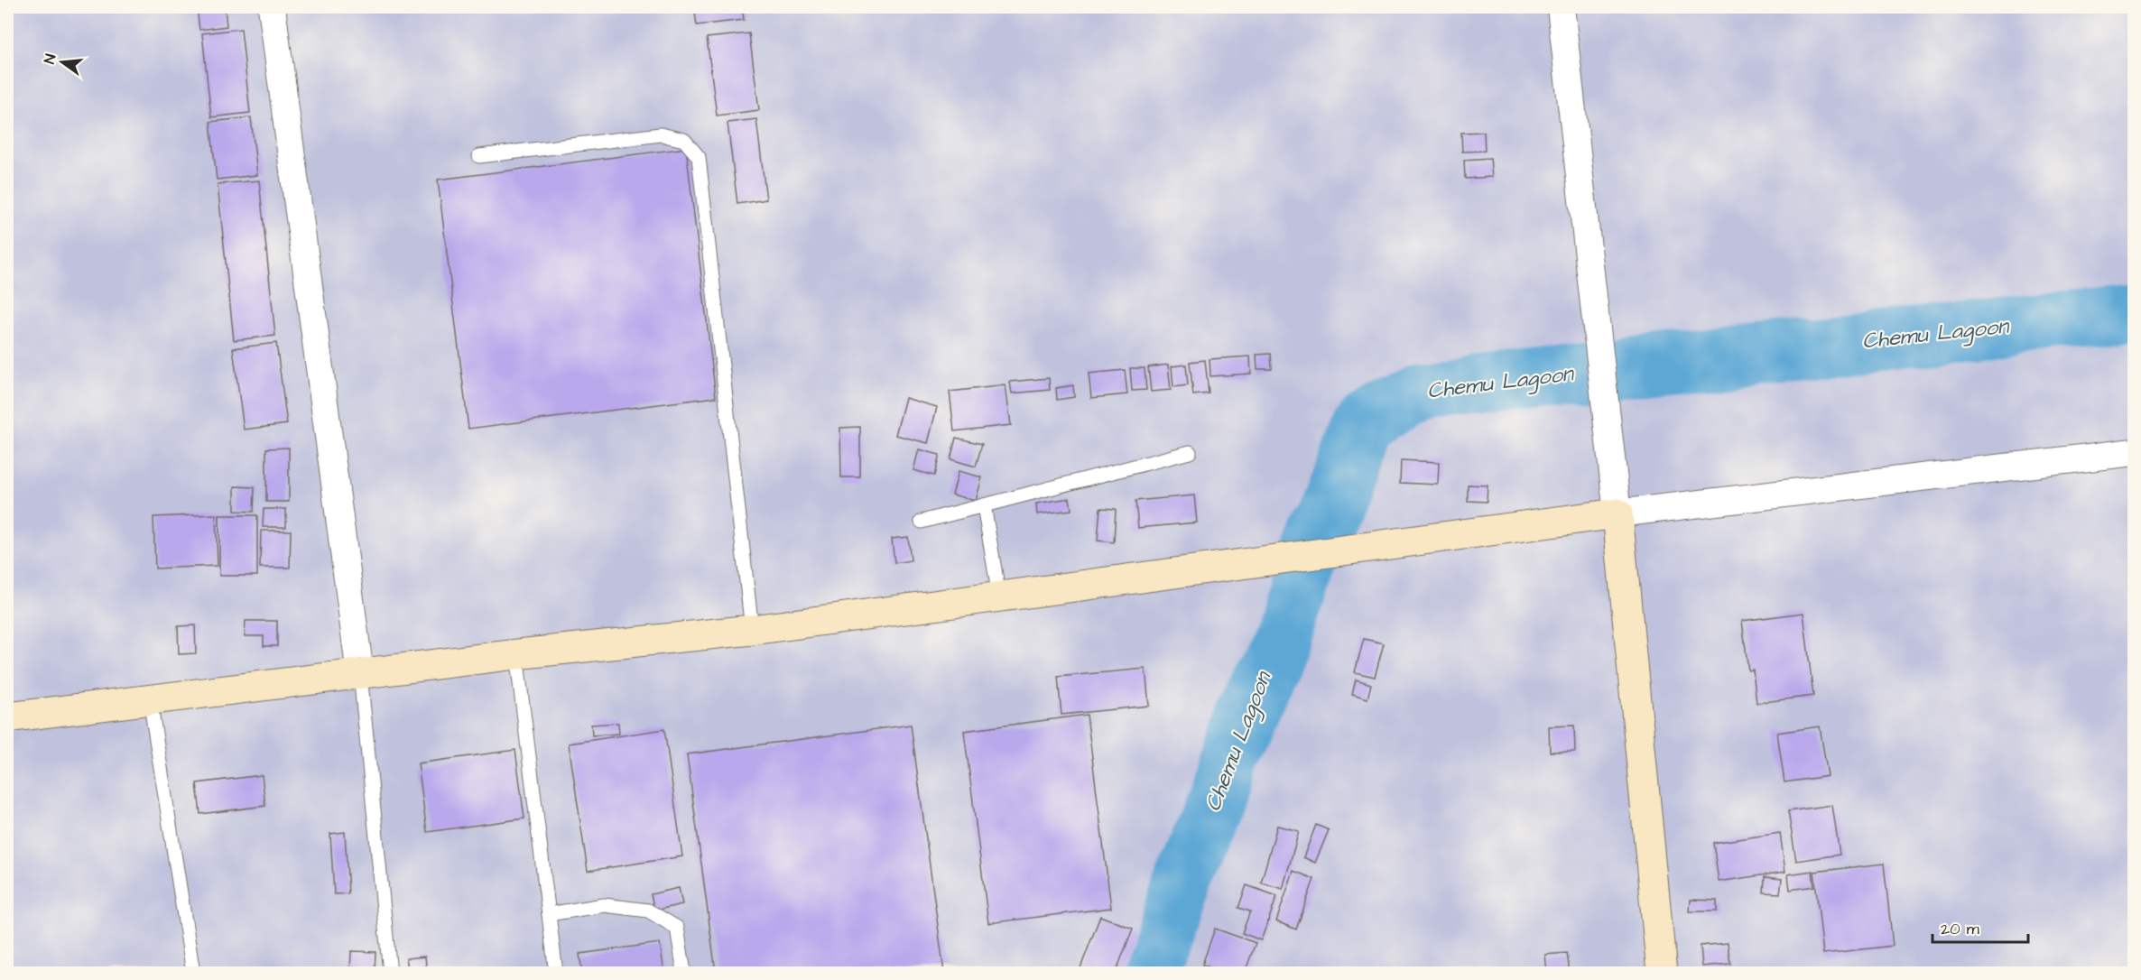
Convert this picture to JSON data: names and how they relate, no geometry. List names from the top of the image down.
{
  "water": ["Chemu Lagoon"],
  "scale_bar": "20 m",
  "north": "left"
}
